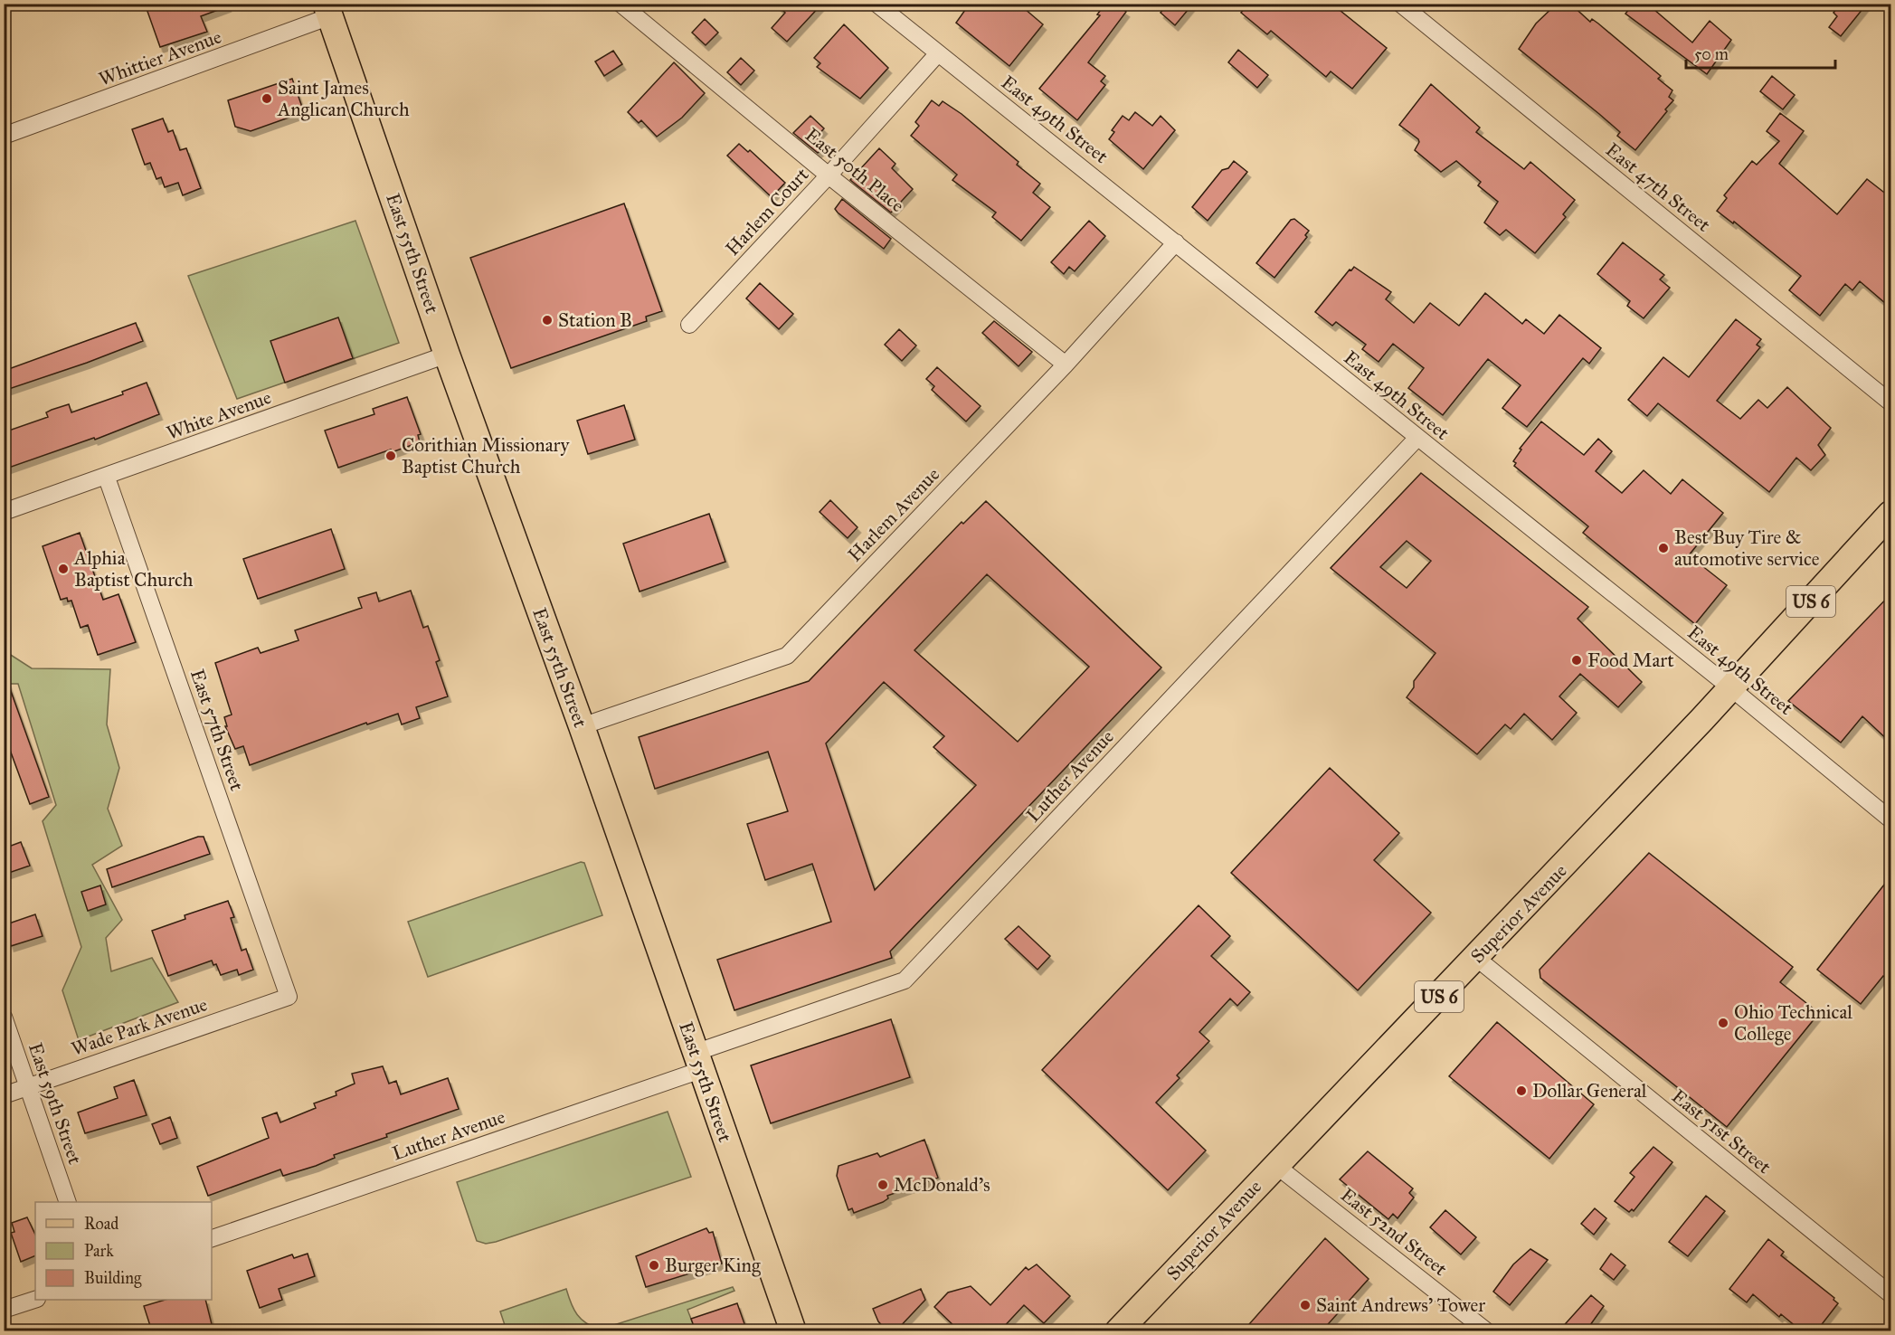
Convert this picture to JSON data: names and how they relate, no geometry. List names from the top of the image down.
{
  "streets": {
    "main road": ["East 55th Street", "US 6", "Superior Avenue"],
    "street": [
      "Whittier Avenue",
      "East 49th Street",
      "East 50th Place",
      "East 47th Street",
      "Harlem Court",
      "White Avenue",
      "Harlem Avenue",
      "East 57th Street",
      "Luther Avenue",
      "Wade Park Avenue",
      "East 59th Street",
      "East 51st Street",
      "East 52nd Street"
    ]
  },
  "crossings": [
    ["Whittier Avenue", "East 55th Street"],
    ["East 49th Street", "Harlem Court"],
    ["East 49th Street", "Harlem Avenue"],
    ["East 49th Street", "Luther Avenue"],
    ["East 49th Street", "Superior Avenue"],
    ["East 50th Place", "Harlem Court"],
    ["East 50th Place", "Harlem Avenue"],
    ["East 55th Street", "White Avenue"],
    ["East 55th Street", "Harlem Avenue"],
    ["East 55th Street", "Luther Avenue"],
    ["White Avenue", "East 57th Street"],
    ["East 57th Street", "Wade Park Avenue"],
    ["Superior Avenue", "East 51st Street"],
    ["Superior Avenue", "East 52nd Street"],
    ["Wade Park Avenue", "East 59th Street"]
  ],
  "places": [
    "Saint James Anglican Church",
    "Station B",
    "Corithian Missionary Baptist Church",
    "Best Buy Tire & automotive service",
    "Alphia Baptist Church",
    "Food Mart",
    "Ohio Technical College",
    "Dollar General",
    "McDonald's",
    "Burger King",
    "Saint Andrews' Tower"
  ],
  "legend": ["Road", "Park", "Building"],
  "scale_bar": "50 m"
}
